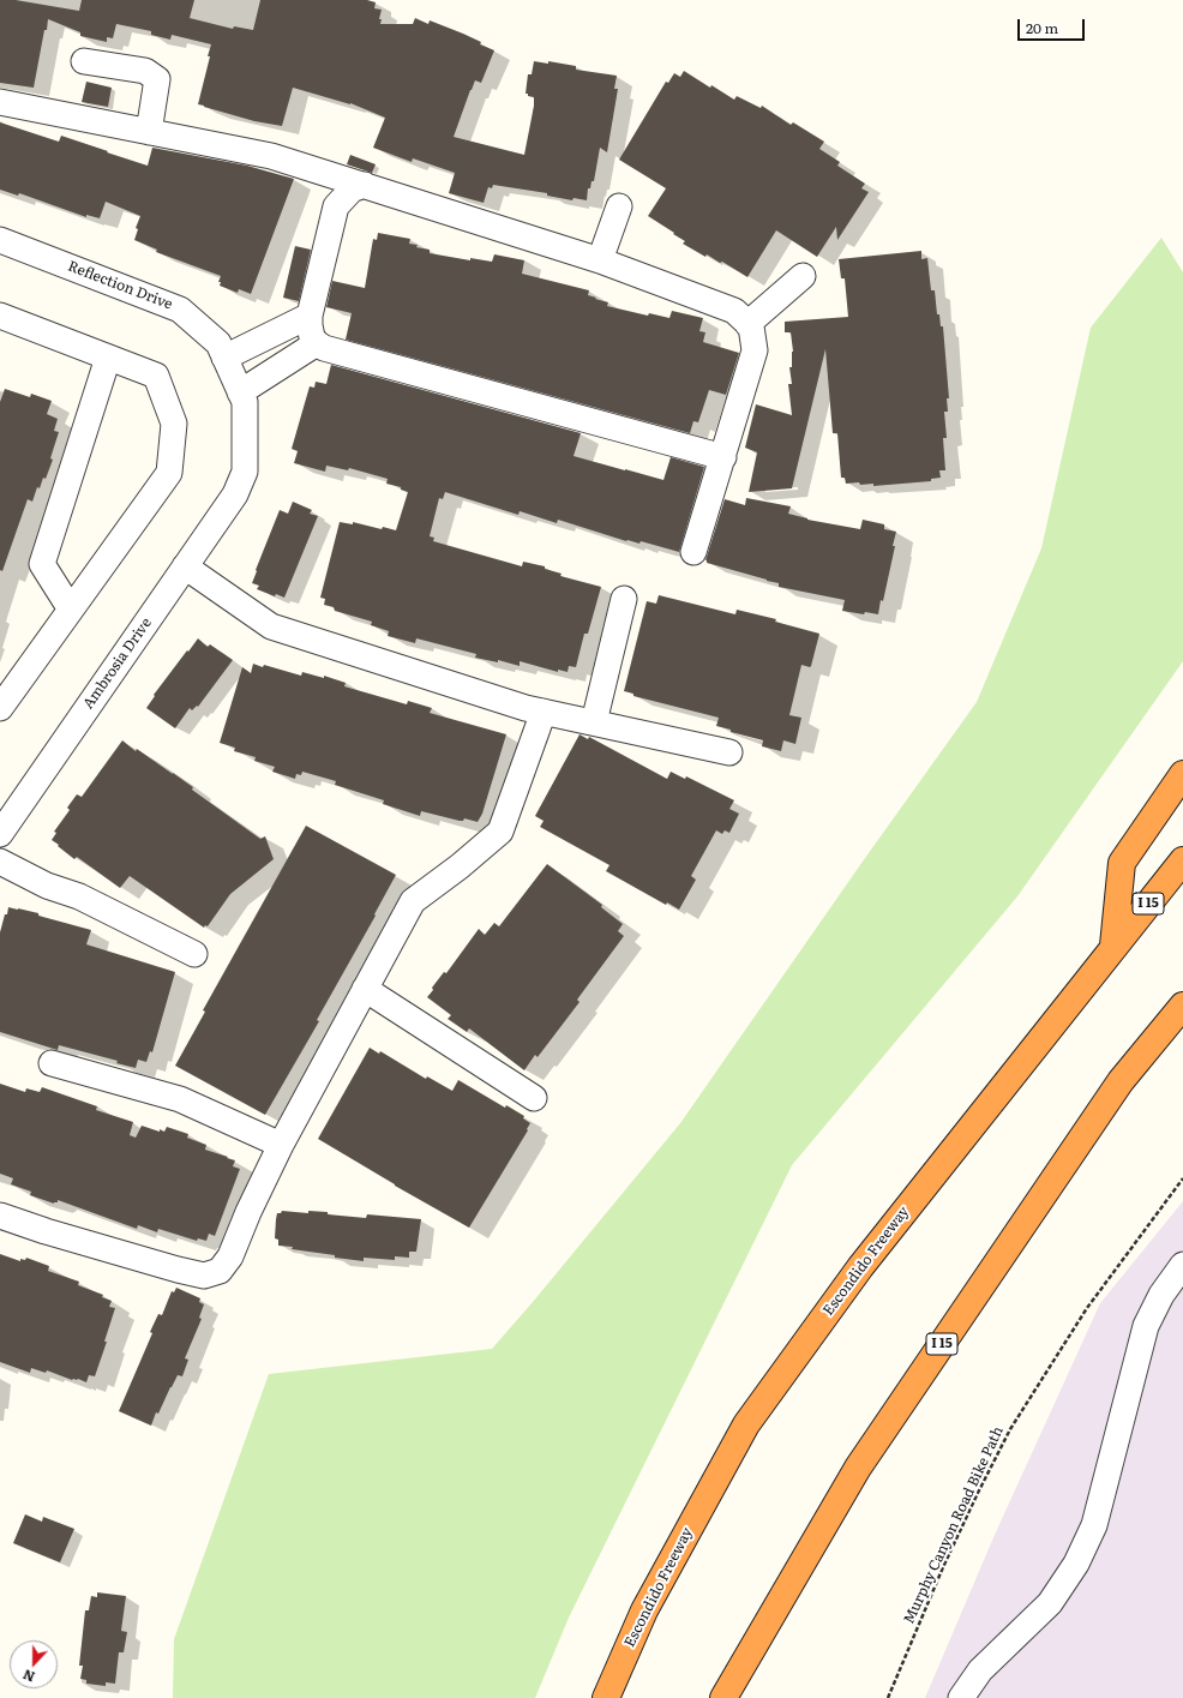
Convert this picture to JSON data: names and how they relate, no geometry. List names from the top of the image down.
{
  "streets": {
    "highway": ["I 15", "Escondido Freeway"],
    "street": ["Reflection Drive", "Ambrosia Drive"],
    "path": ["Murphy Canyon Road Bike Path"]
  },
  "crossings": [
    ["Reflection Drive", "Ambrosia Drive"]
  ],
  "scale_bar": "20 m",
  "north": "bottom"
}
